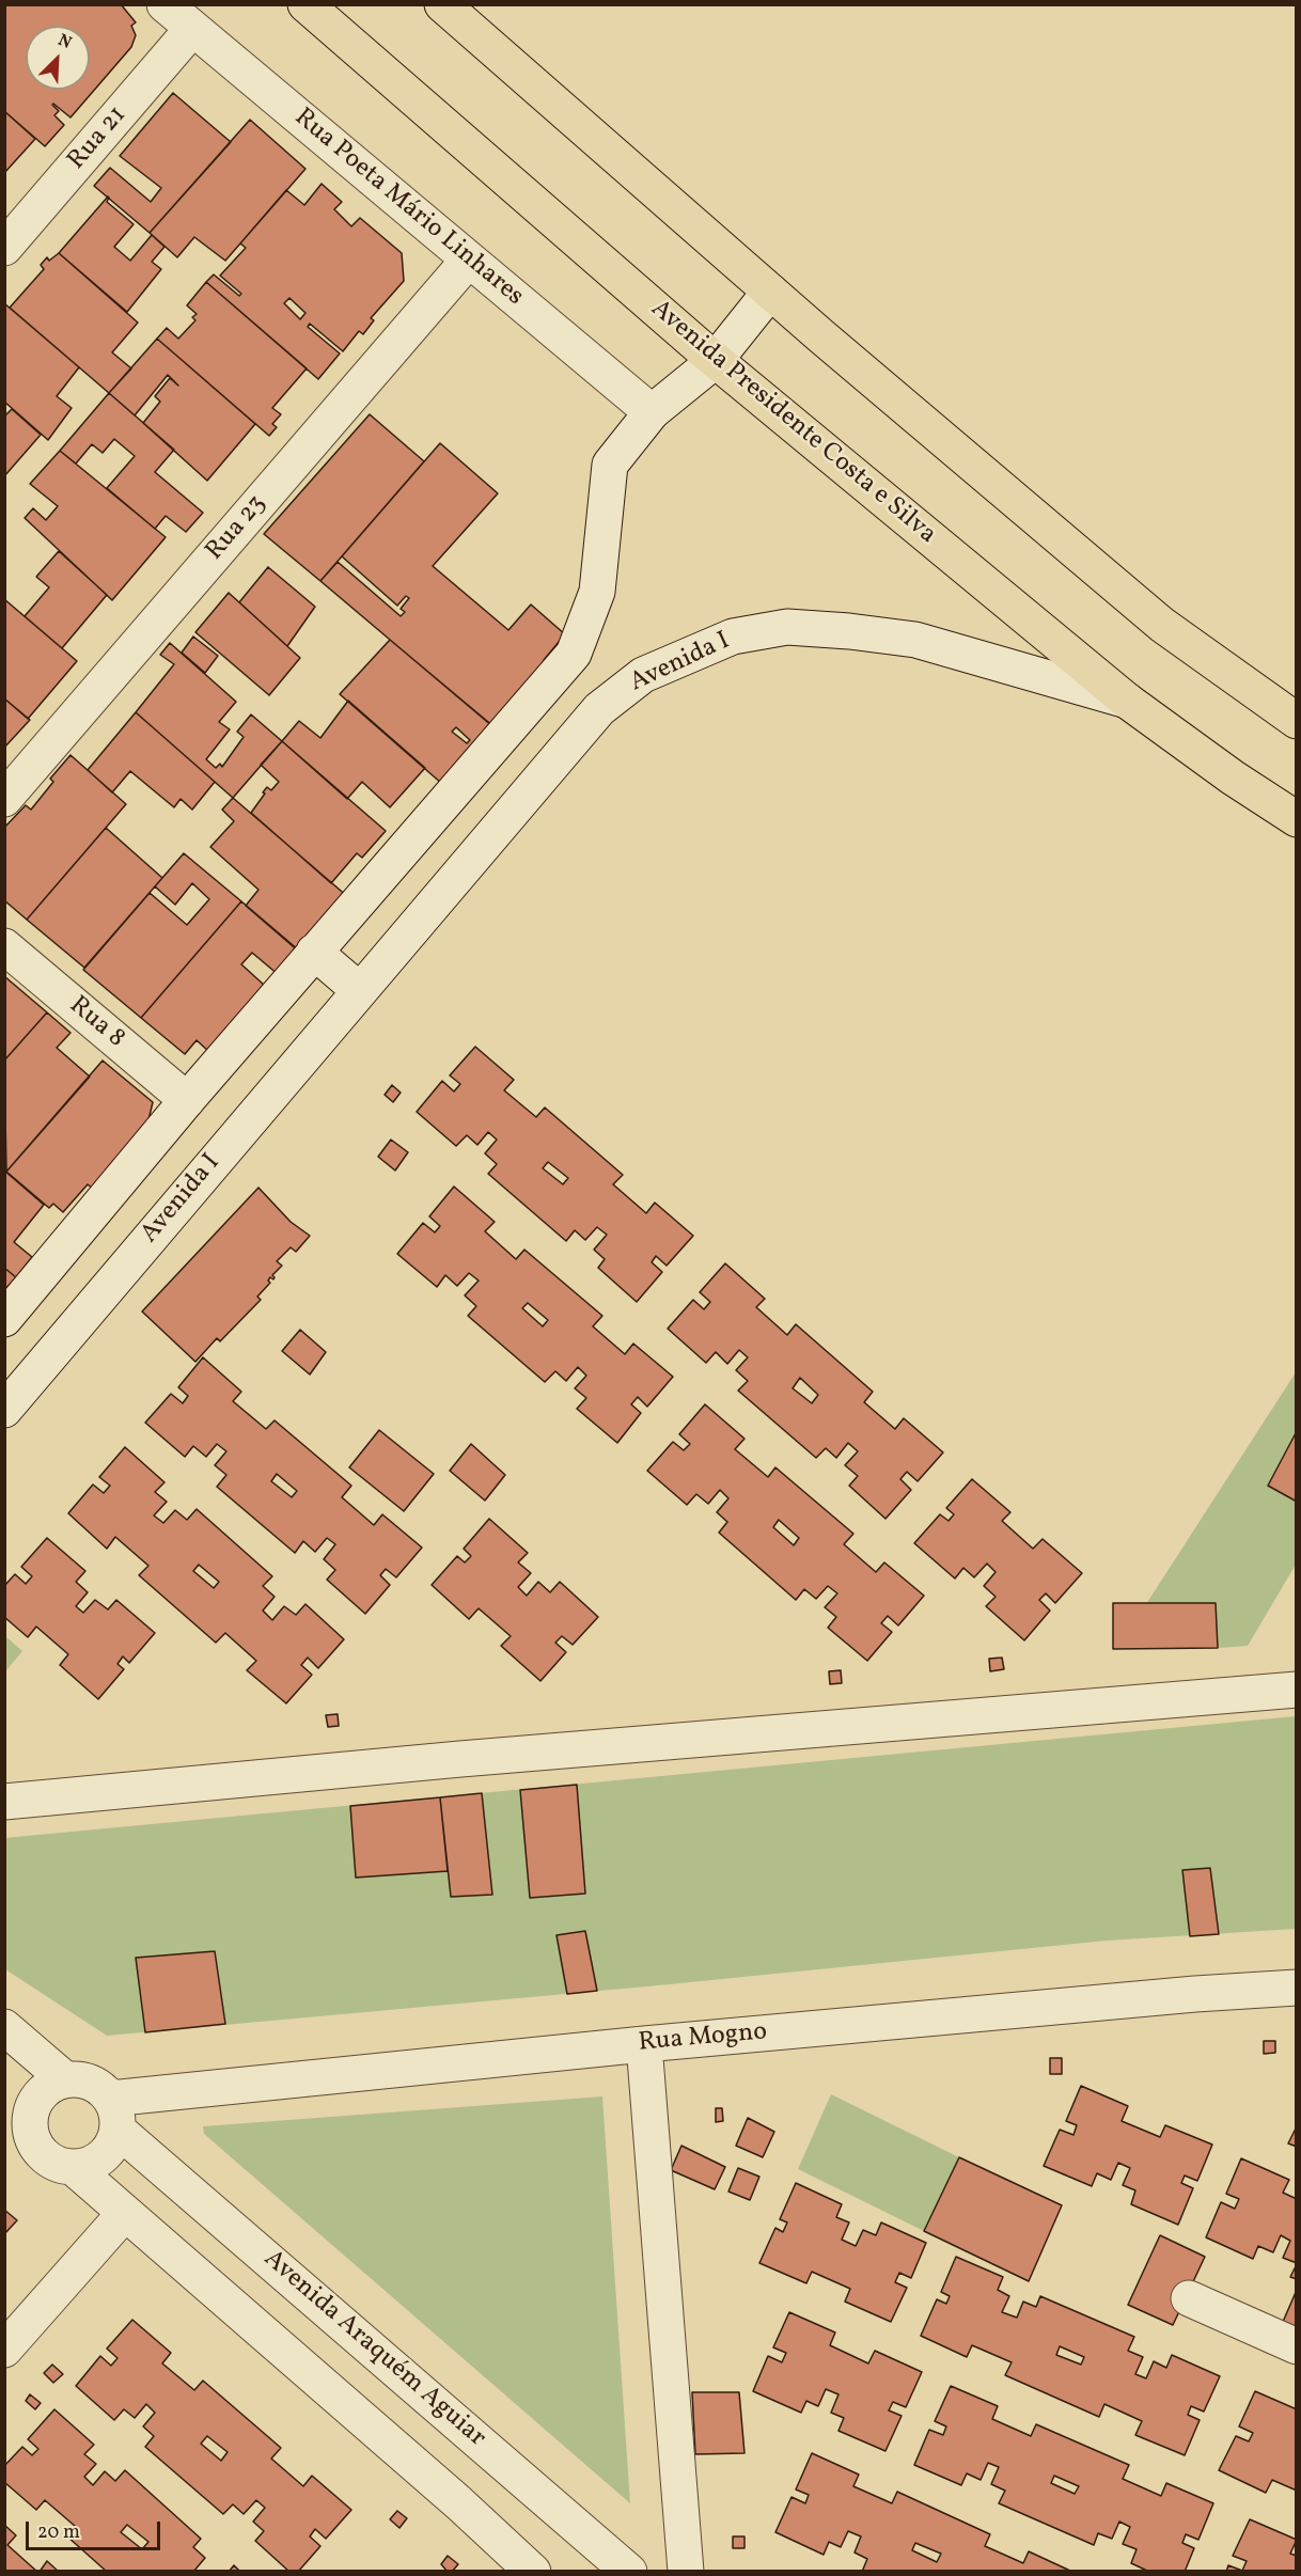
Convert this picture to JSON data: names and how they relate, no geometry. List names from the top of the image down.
{
  "streets": {
    "main road": ["Avenida Presidente Costa e Silva"],
    "street": [
      "Rua 21",
      "Rua Poeta Mário Linhares",
      "Rua 23",
      "Avenida I",
      "Rua 8",
      "Rua Mogno",
      "Avenida Araquém Aguiar"
    ]
  },
  "crossings": [
    ["Rua 21", "Rua Poeta Mário Linhares"],
    ["Rua Poeta Mário Linhares", "Rua 23"],
    ["Avenida Presidente Costa e Silva", "Avenida I"],
    ["Rua Mogno", "Avenida Araquém Aguiar"]
  ],
  "scale_bar": "20 m",
  "north": "top right"
}
